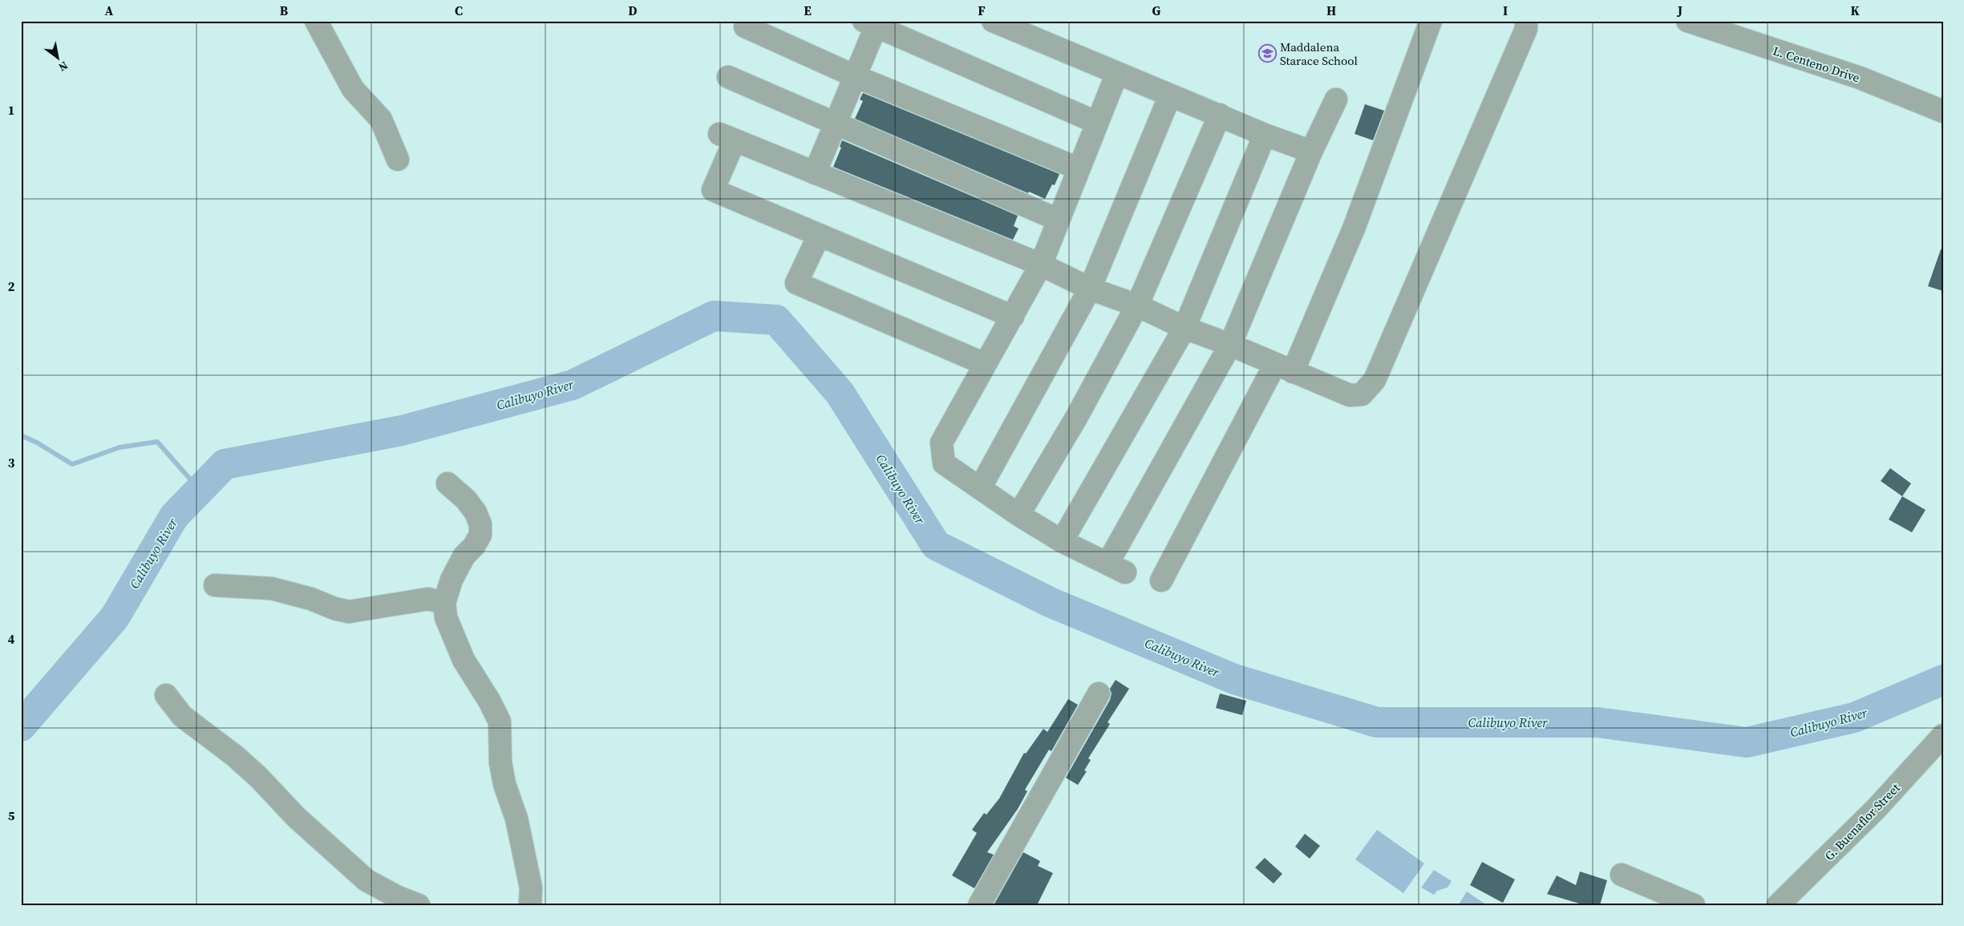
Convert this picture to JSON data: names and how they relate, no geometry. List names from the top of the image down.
{
  "streets": {
    "street": ["L. Centeno Drive", "G. Buenaflor Street"]
  },
  "water": ["Calibuyo River"],
  "places": {
    "school or university": ["Maddalena Starace School"]
  },
  "north": "bottom right",
  "grid": {
    "columns": [
      "A",
      "B",
      "C",
      "D",
      "E",
      "F",
      "G",
      "H",
      "I",
      "J",
      "K"
    ],
    "rows": [
      "1",
      "2",
      "3",
      "4",
      "5"
    ]
  }
}
